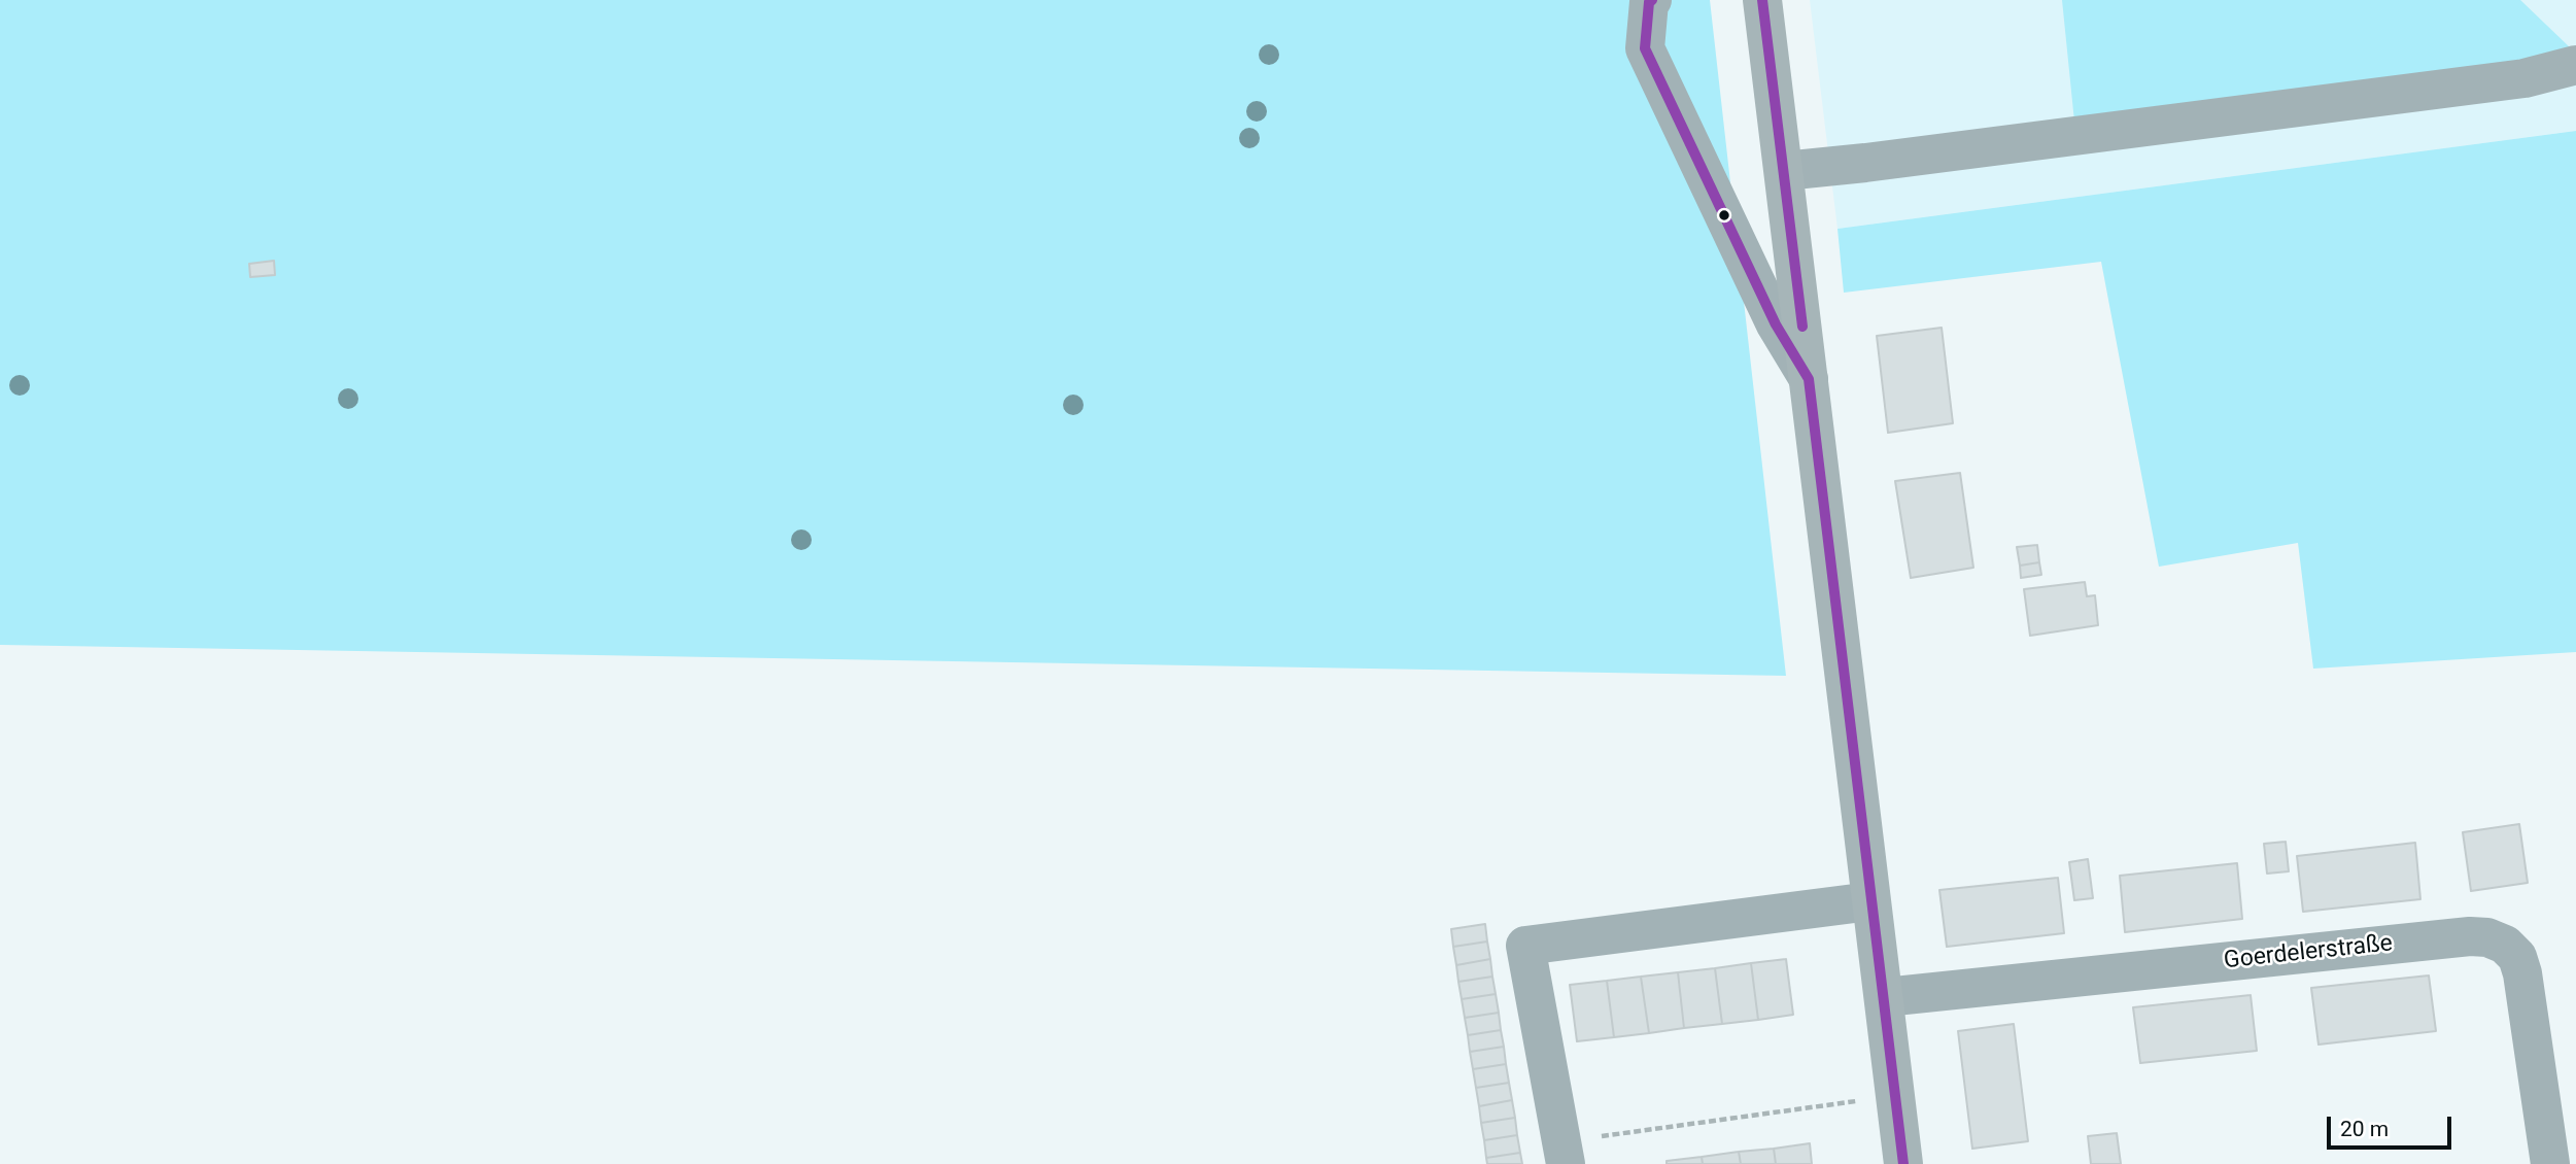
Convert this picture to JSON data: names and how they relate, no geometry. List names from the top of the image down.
{
  "streets": {
    "street": ["Goerdelerstraße"]
  },
  "scale_bar": "20 m"
}
